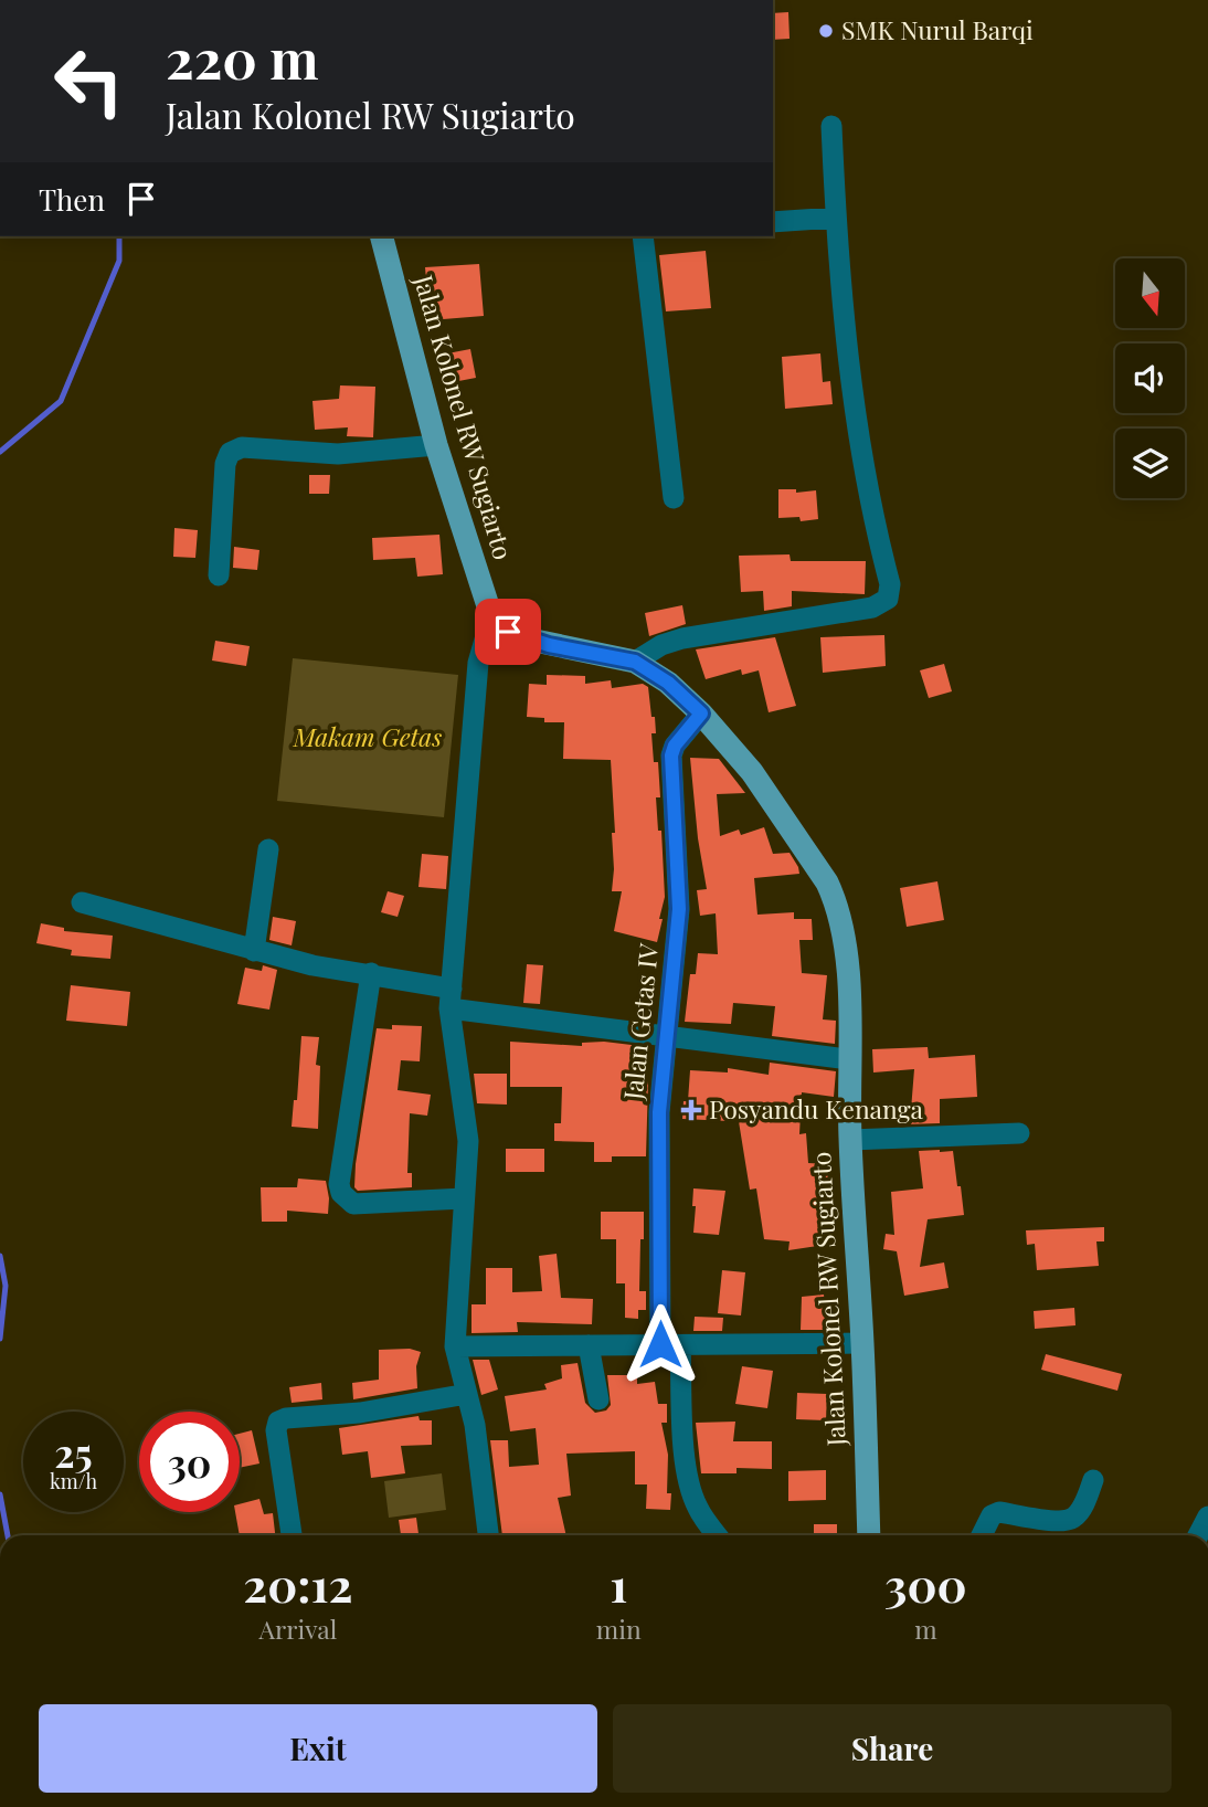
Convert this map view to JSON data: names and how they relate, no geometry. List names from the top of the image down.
{
  "streets": {
    "main road": ["Jalan Kolonel RW Sugiarto"],
    "street": ["Jalan Getas IV"]
  },
  "crossings": [
    ["Jalan Kolonel RW Sugiarto", "Jalan Getas IV"]
  ],
  "parks": ["Makam Getas"],
  "places": {
    "other": ["SMK Nurul Barqi"],
    "health": ["Posyandu Kenanga"]
  },
  "north": "bottom",
  "page": {
    "turn": ["220 m", "Jalan Kolonel RW Sugiarto"],
    "then": "Then",
    "speed": "25 km/h",
    "limit": "30",
    "eta": [
      "20:12",
      "Arrival",
      "1",
      "min",
      "300",
      "m"
    ],
    "buttons": ["Exit", "Share"]
  }
}
